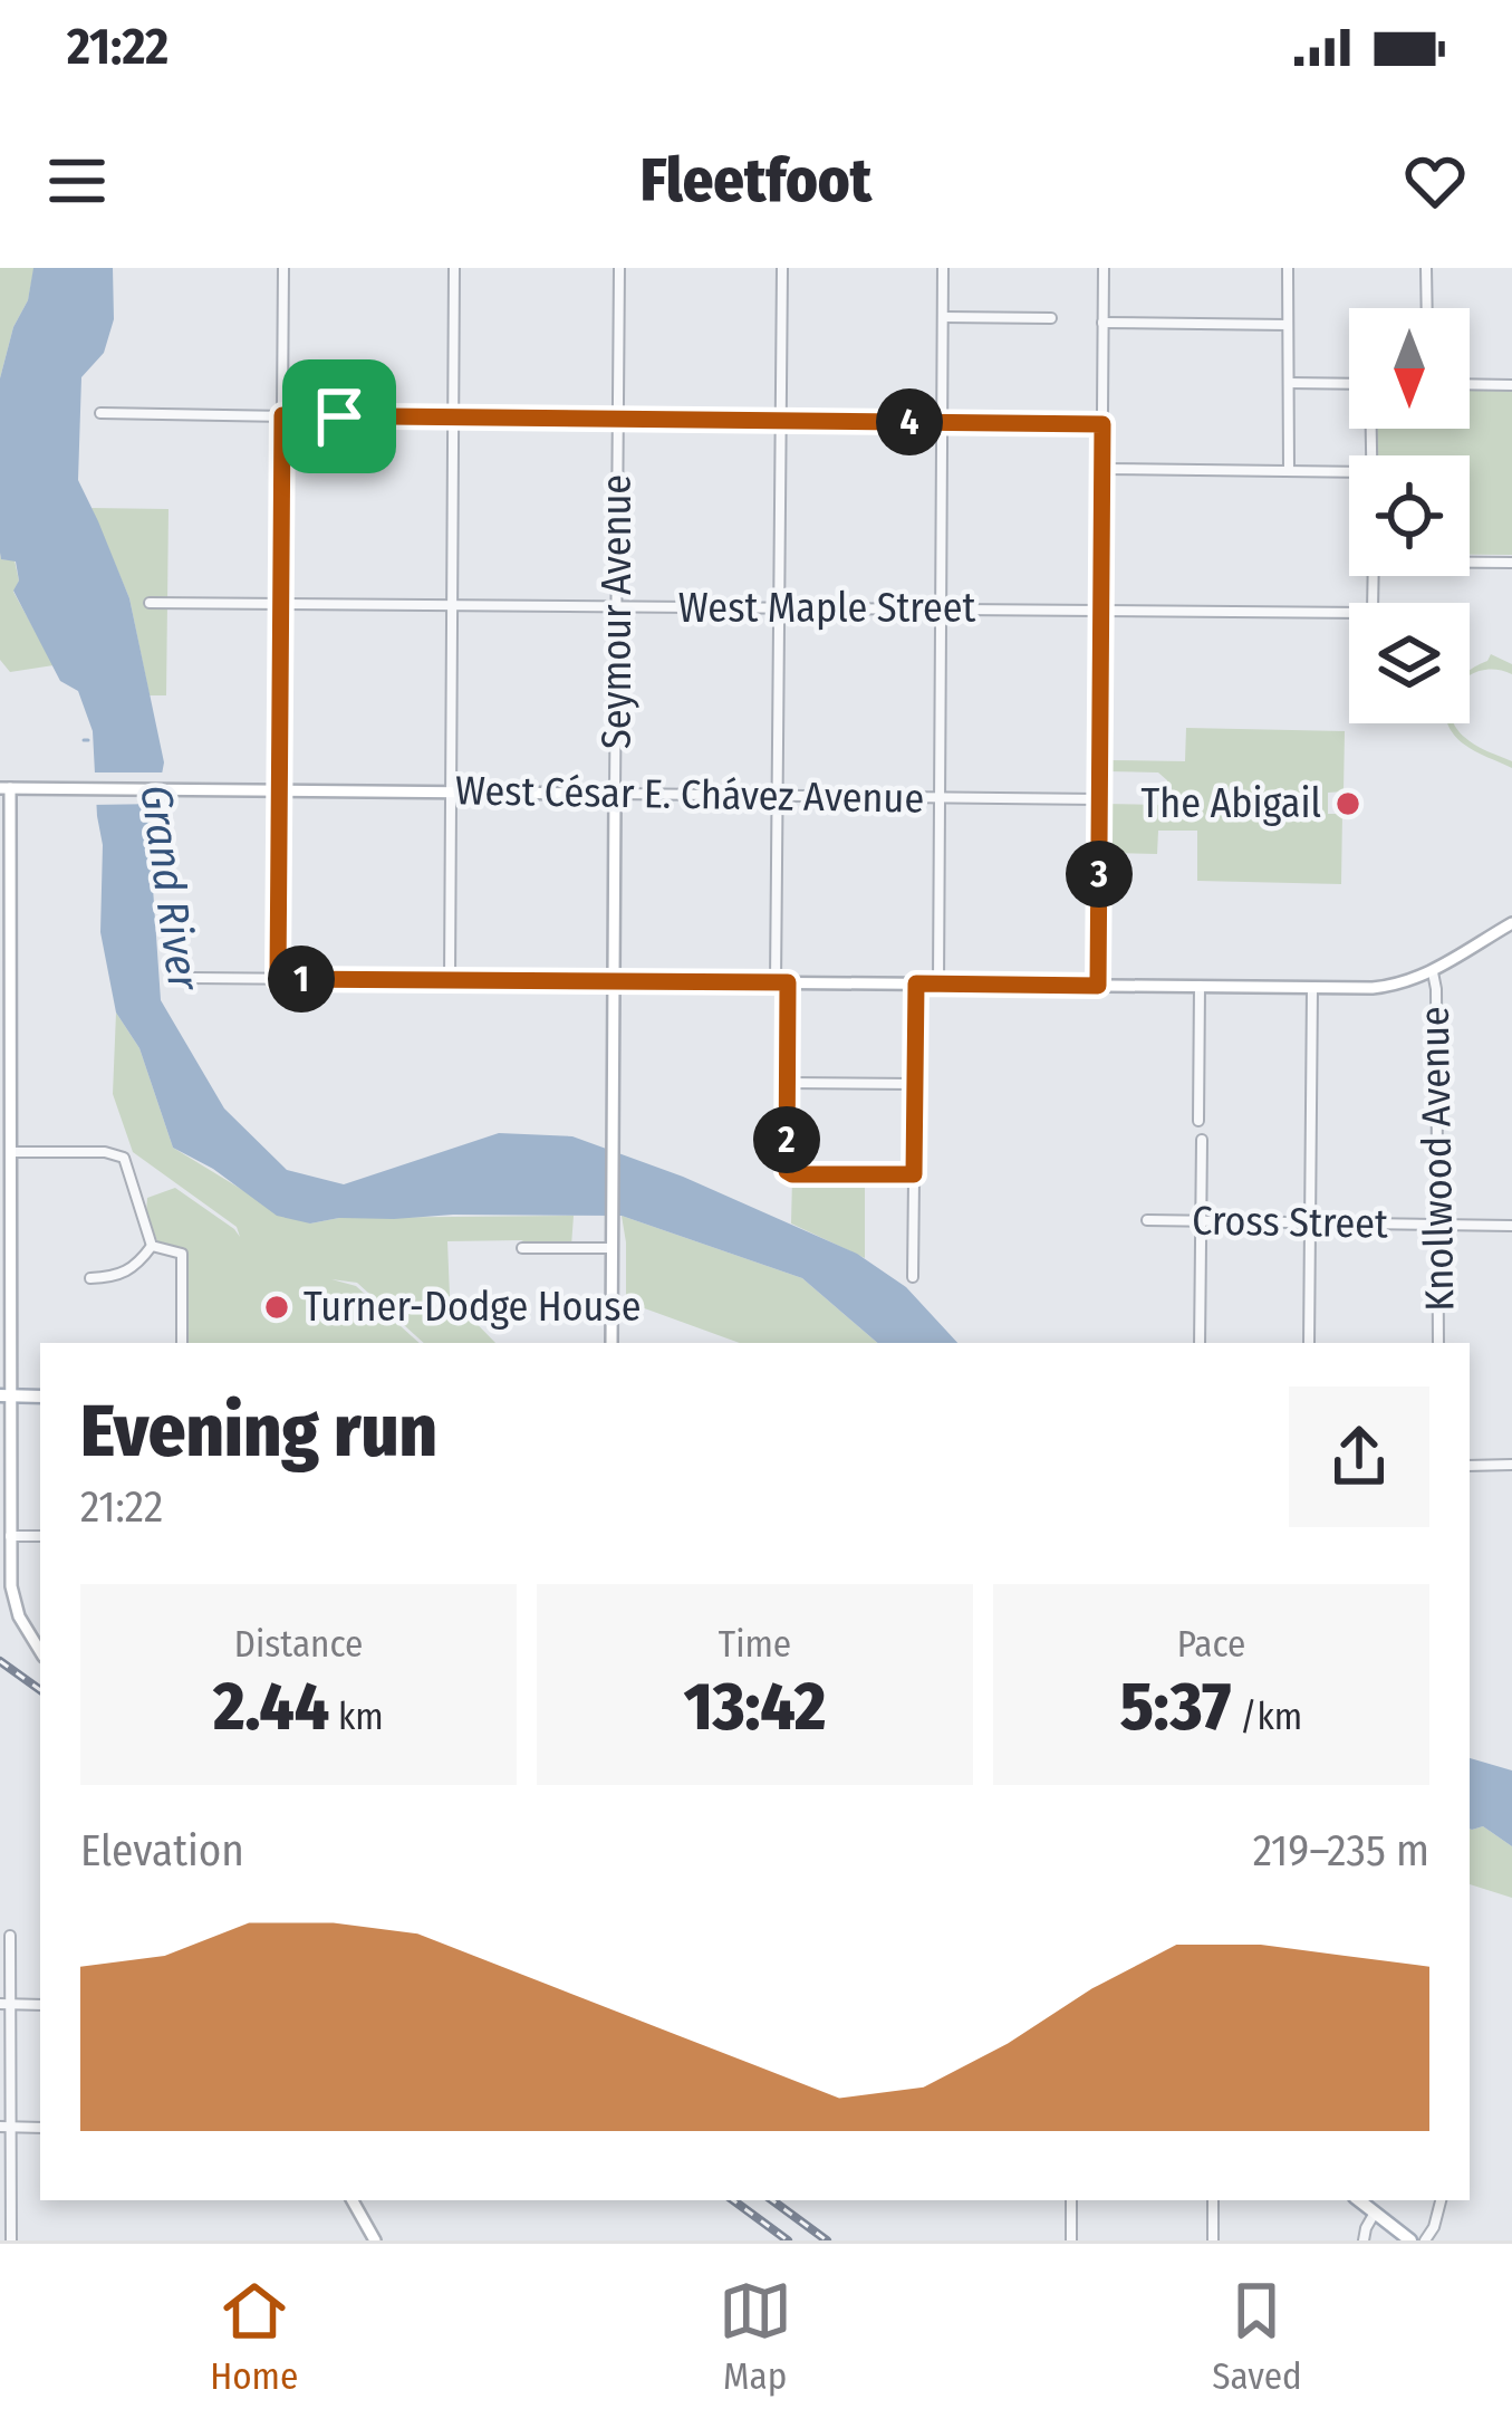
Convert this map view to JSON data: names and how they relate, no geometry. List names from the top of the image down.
{
  "streets": {
    "street": [
      "West Maple Street",
      "Seymour Avenue",
      "West César E. Chávez Avenue",
      "Knollwood Avenue",
      "Cross Street"
    ]
  },
  "crossings": [
    ["West Maple Street", "Seymour Avenue"],
    ["Seymour Avenue", "West César E. Chávez Avenue"],
    ["Knollwood Avenue", "Cross Street"]
  ],
  "water": ["Grand River"],
  "places": ["The Abigail", "Turner-Dodge House"],
  "north": "bottom",
  "page": {
    "status": "21:22",
    "header": "Fleetfoot",
    "pins": [
      "4",
      "3",
      "1",
      "2"
    ],
    "heading": ["Evening run", "21:22"],
    "stats": [
      ["Distance", "2.44 km"],
      ["Time", "13:42"],
      ["Pace", "5:37 /km"]
    ],
    "chart": ["Elevation", "219–235 m"],
    "tabs": ["Home", "Map", "Saved"]
  }
}
